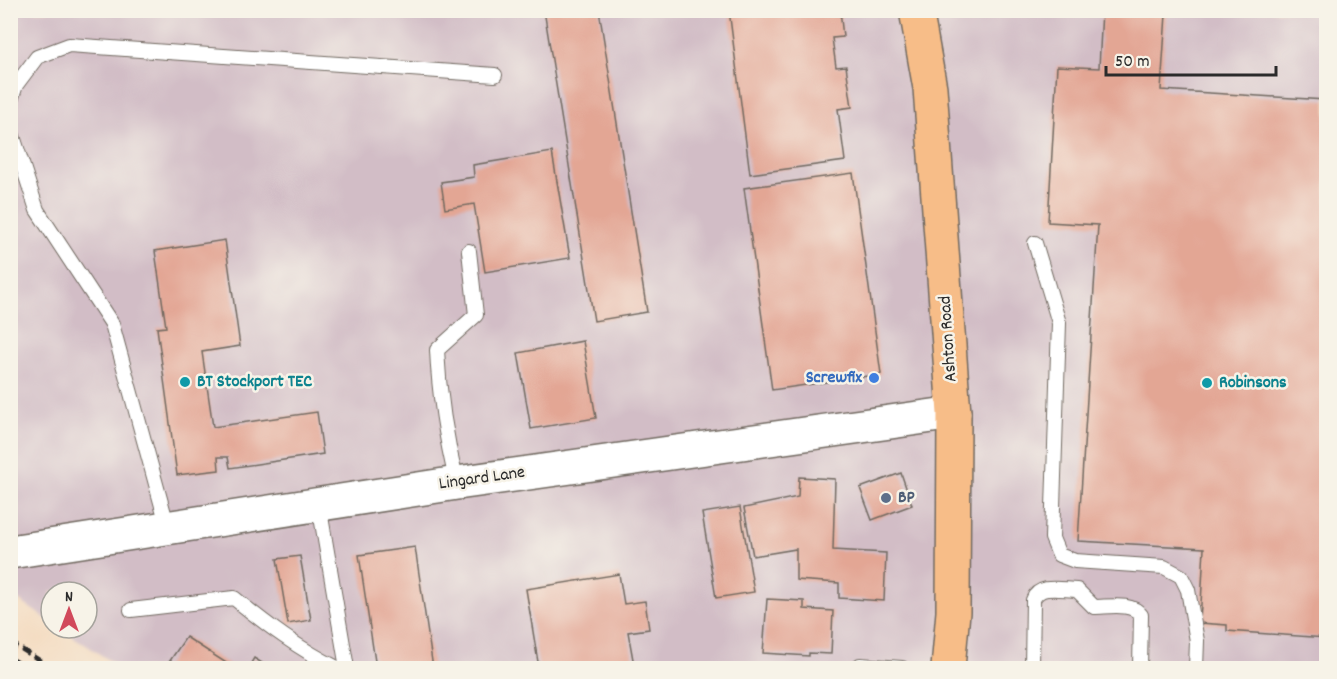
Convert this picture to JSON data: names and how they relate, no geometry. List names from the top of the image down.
{
  "streets": {
    "highway": ["Ashton Road"],
    "street": ["Lingard Lane"]
  },
  "crossings": [
    ["Ashton Road", "Lingard Lane"]
  ],
  "places": [
    "Screwfix",
    "BT Stockport TEC",
    "Robinsons",
    "BP"
  ],
  "scale_bar": "50 m",
  "north": "top"
}
